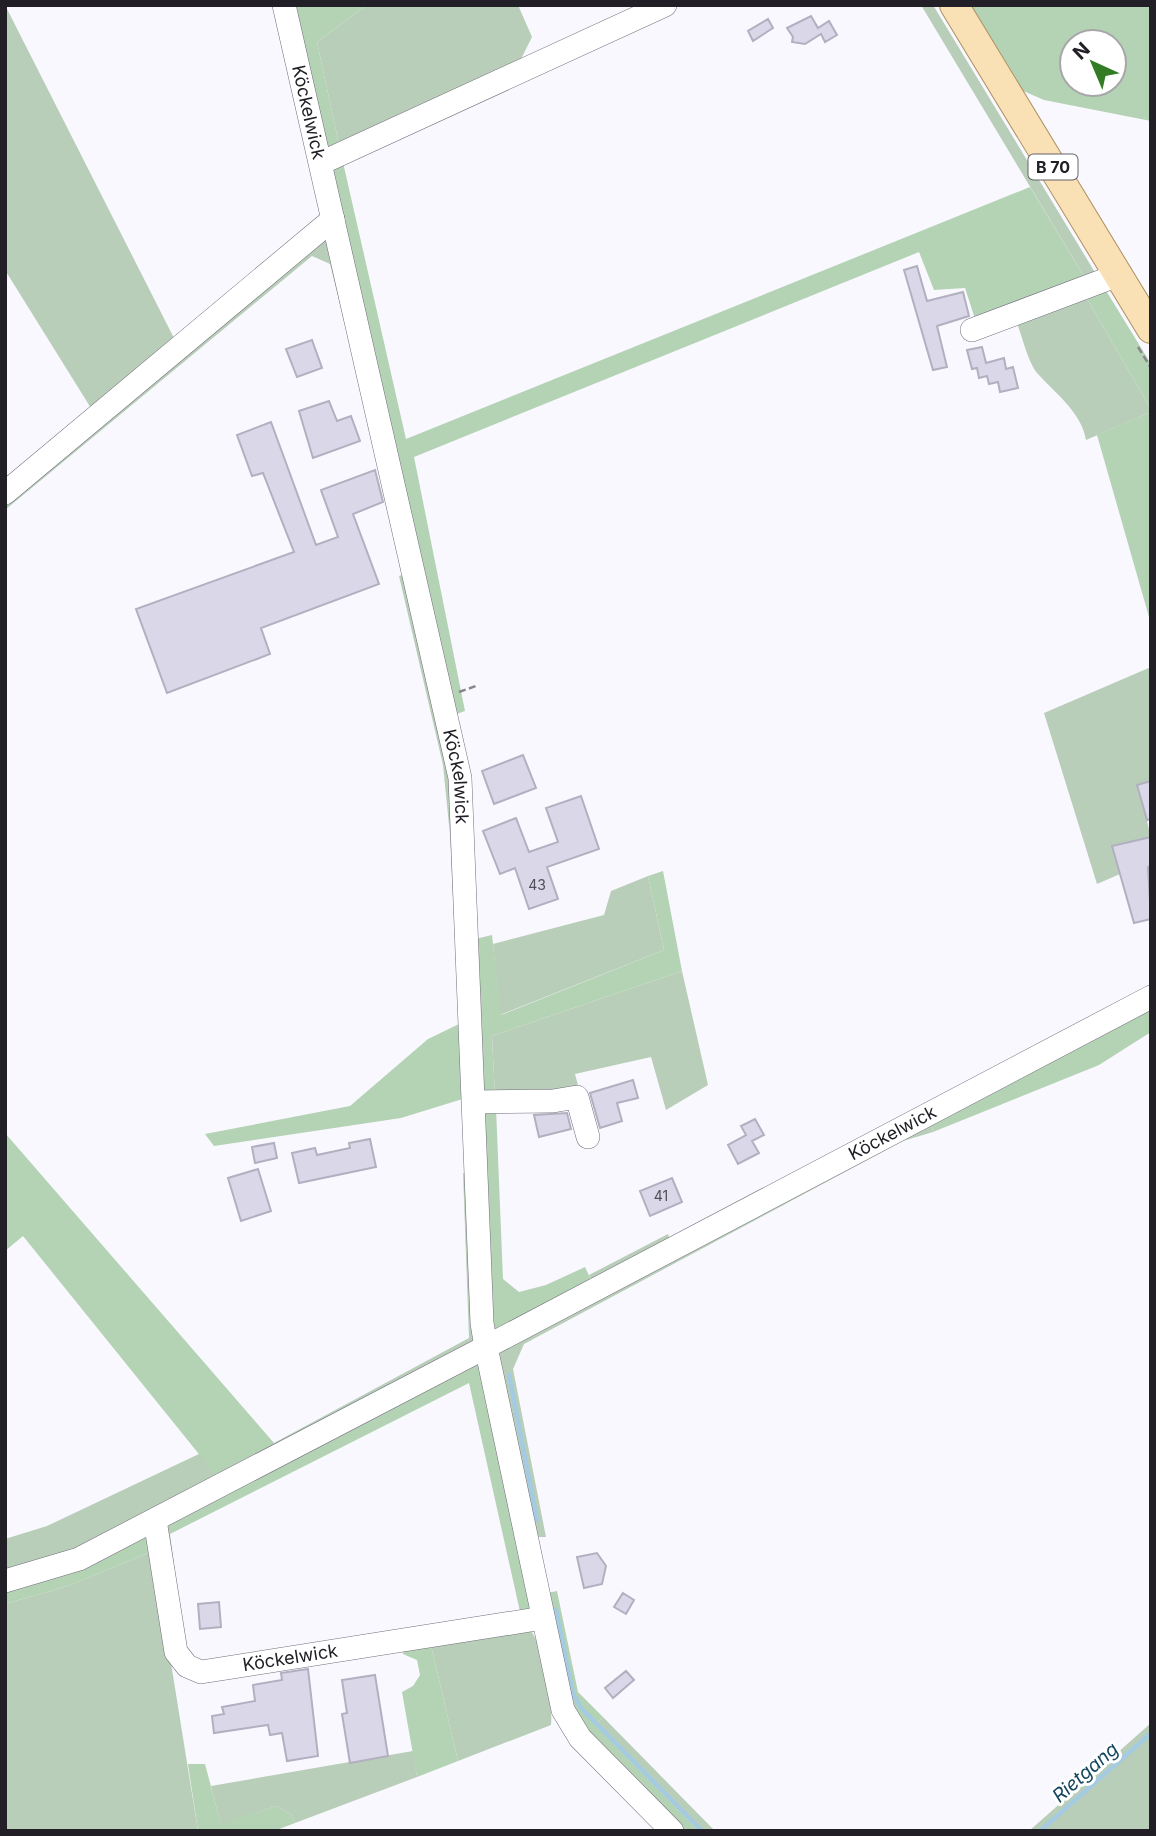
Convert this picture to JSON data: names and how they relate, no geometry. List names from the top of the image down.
{
  "streets": {
    "main road": ["B 70"],
    "street": ["Köckelwick"]
  },
  "water": ["Rietgang"],
  "house_numbers": ["43", "41"],
  "north": "top left"
}
